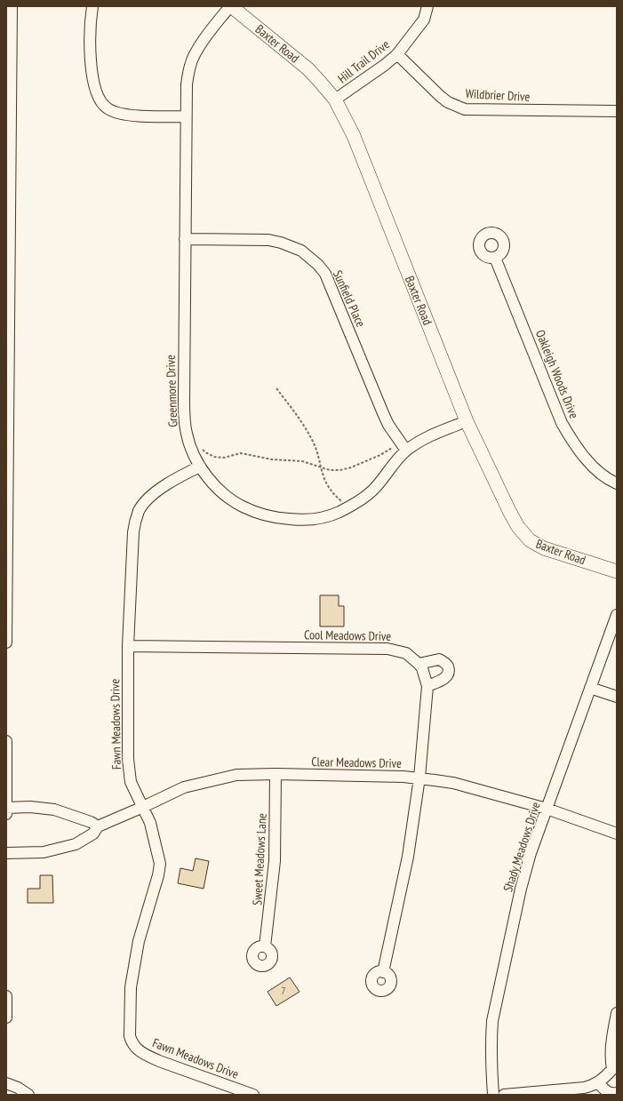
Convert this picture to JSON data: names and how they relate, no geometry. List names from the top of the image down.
{
  "streets": {
    "main road": ["Baxter Road"],
    "street": [
      "Hill Trail Drive",
      "Wildbrier Drive",
      "Sunfield Place",
      "Oakleigh Woods Drive",
      "Greenmore Drive",
      "Cool Meadows Drive",
      "Fawn Meadows Drive",
      "Clear Meadows Drive",
      "Shady Meadows Drive",
      "Sweet Meadows Lane"
    ]
  },
  "crossings": [
    ["Baxter Road", "Hill Trail Drive"],
    ["Baxter Road", "Greenmore Drive"],
    ["Hill Trail Drive", "Wildbrier Drive"],
    ["Sunfield Place", "Greenmore Drive"],
    ["Greenmore Drive", "Fawn Meadows Drive"],
    ["Cool Meadows Drive", "Fawn Meadows Drive"],
    ["Fawn Meadows Drive", "Clear Meadows Drive"],
    ["Clear Meadows Drive", "Shady Meadows Drive"],
    ["Clear Meadows Drive", "Sweet Meadows Lane"]
  ],
  "house_numbers": ["7"]
}
